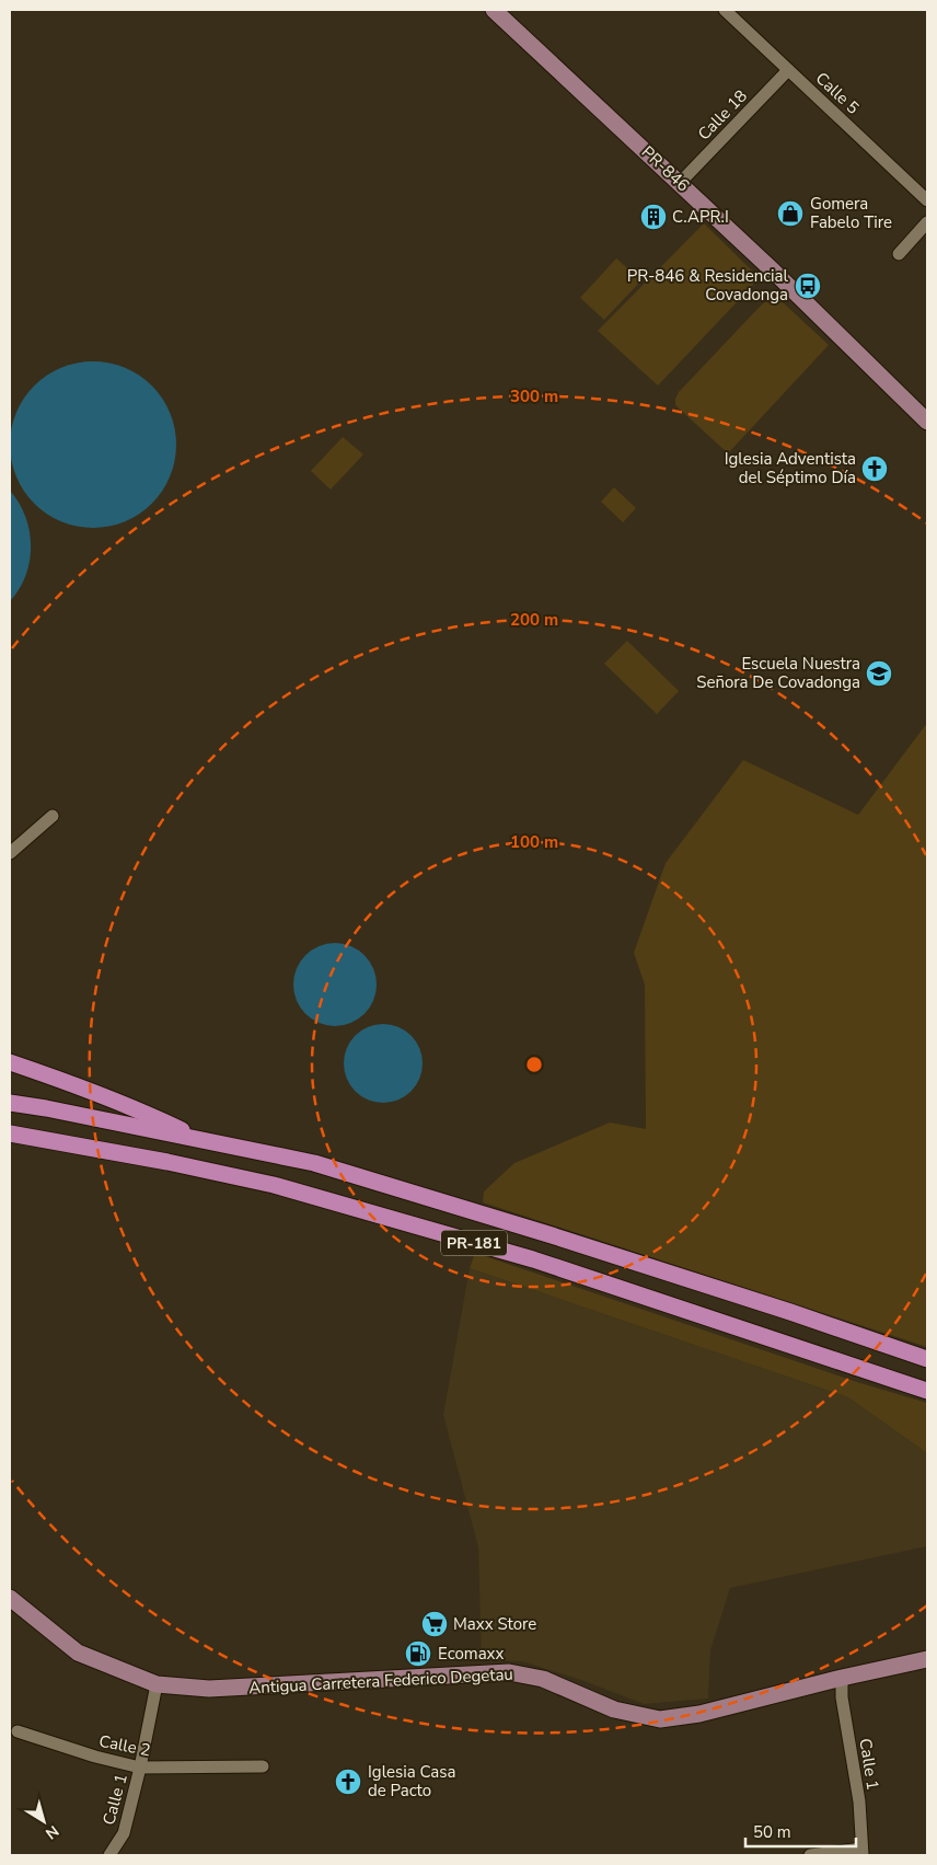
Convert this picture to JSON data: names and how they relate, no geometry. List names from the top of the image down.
{
  "streets": {
    "main road": ["PR-181"],
    "street": [
      "Calle 5",
      "Calle 18",
      "PR-846",
      "Antigua Carretera Federico Degetau",
      "Calle 2",
      "Calle 1"
    ]
  },
  "crossings": [
    ["Calle 5", "Calle 18"],
    ["Calle 18", "PR-846"],
    ["Antigua Carretera Federico Degetau", "Calle 1"],
    ["Calle 2", "Calle 1"]
  ],
  "places": {
    "shop": ["Gomera Fabelo Tire"],
    "building": ["C.APR.I"],
    "bus stop": ["PR-846 & Residencial Covadonga"],
    "church": ["Iglesia Adventista del Séptimo Día", "Iglesia Casa de Pacto"],
    "school or university": ["Escuela Nuestra Señora De Covadonga"],
    "supermarket": ["Maxx Store"],
    "fuel station": ["Ecomaxx"]
  },
  "scale_bar": "50 m",
  "north": "bottom right",
  "rings": ["300 m", "200 m", "100 m"]
}
